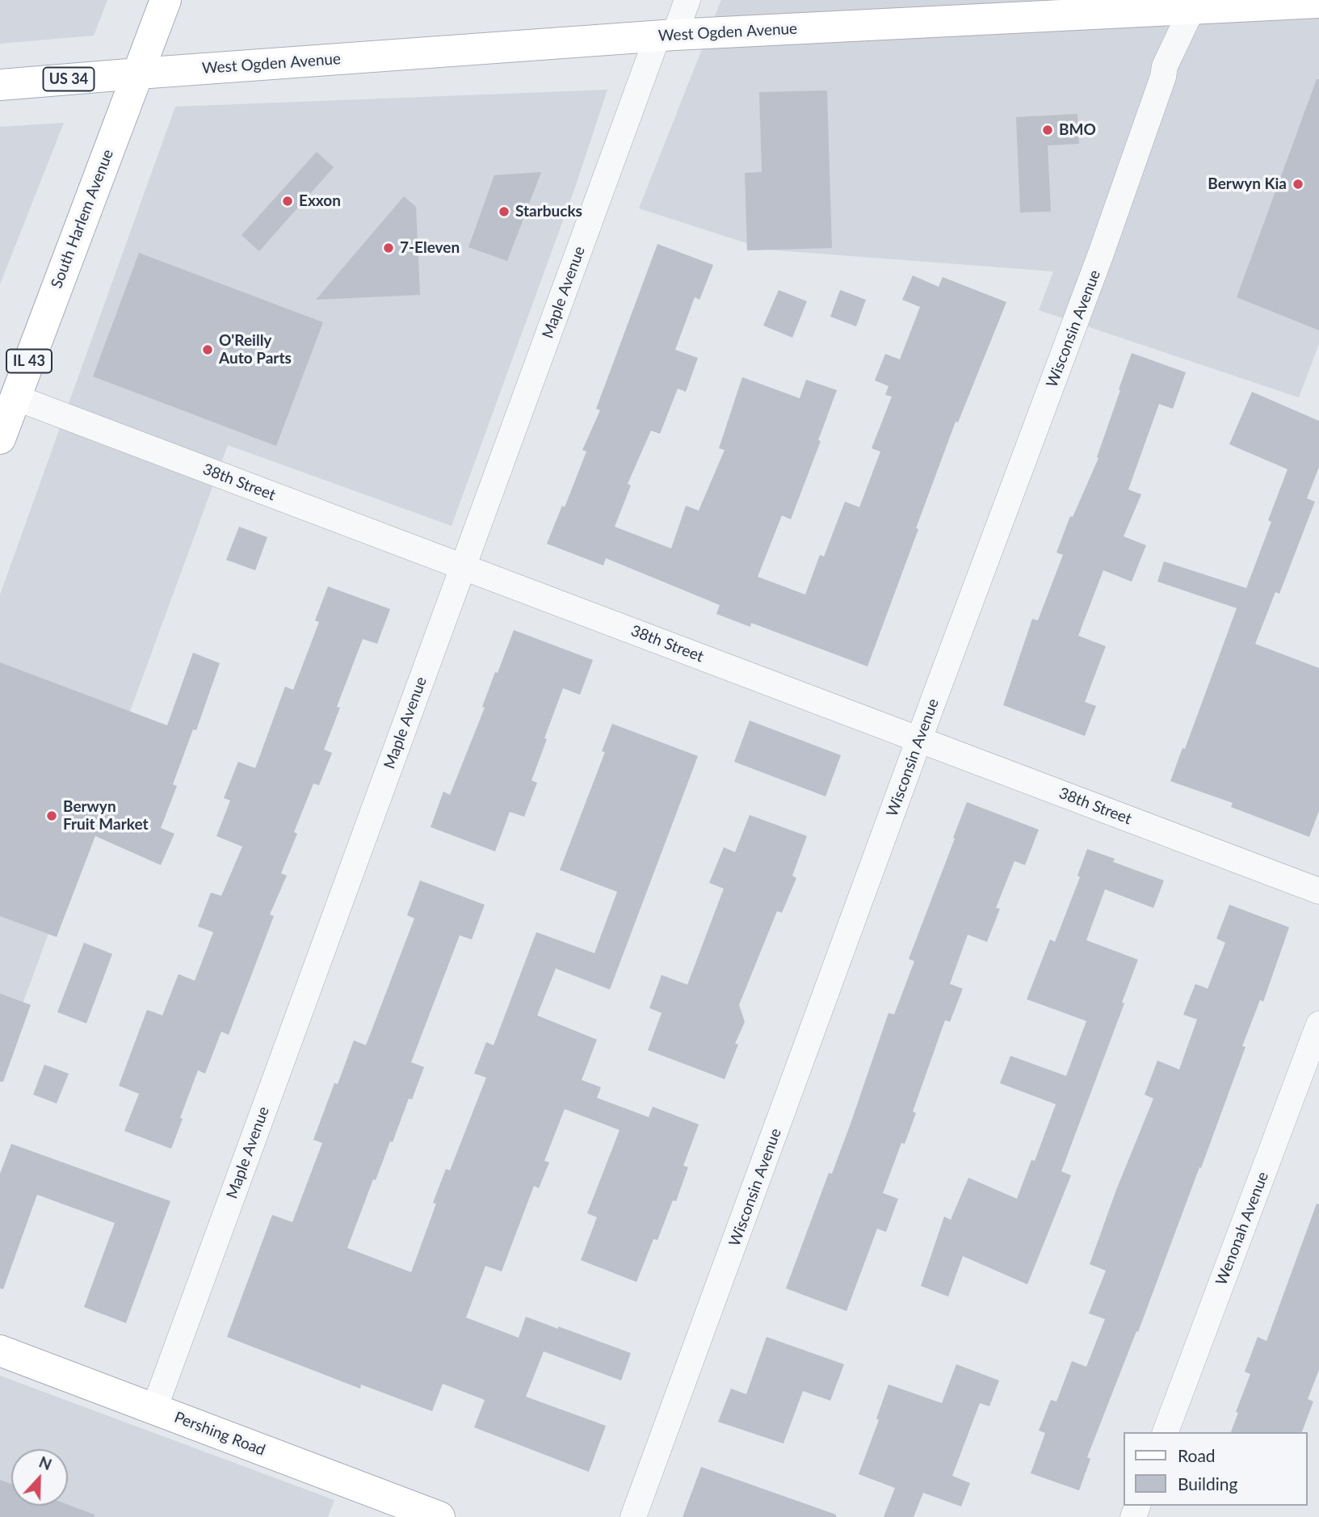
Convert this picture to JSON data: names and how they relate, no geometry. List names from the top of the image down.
{
  "streets": {
    "main road": [
      "West Ogden Avenue",
      "US 34",
      "South Harlem Avenue",
      "IL 43",
      "Pershing Road"
    ],
    "street": [
      "Maple Avenue",
      "Wisconsin Avenue",
      "38th Street",
      "Wenonah Avenue"
    ]
  },
  "crossings": [
    ["West Ogden Avenue", "US 34"],
    ["West Ogden Avenue", "South Harlem Avenue"],
    ["West Ogden Avenue", "Maple Avenue"],
    ["West Ogden Avenue", "Wisconsin Avenue"],
    ["US 34", "South Harlem Avenue"],
    ["South Harlem Avenue", "38th Street"],
    ["Maple Avenue", "38th Street"],
    ["Maple Avenue", "Pershing Road"],
    ["Wisconsin Avenue", "38th Street"]
  ],
  "places": [
    "BMO",
    "Berwyn Kia",
    "Exxon",
    "Starbucks",
    "7-Eleven",
    "O'Reilly Auto Parts",
    "Berwyn Fruit Market"
  ],
  "legend": ["Road", "Building"],
  "north": "top"
}
